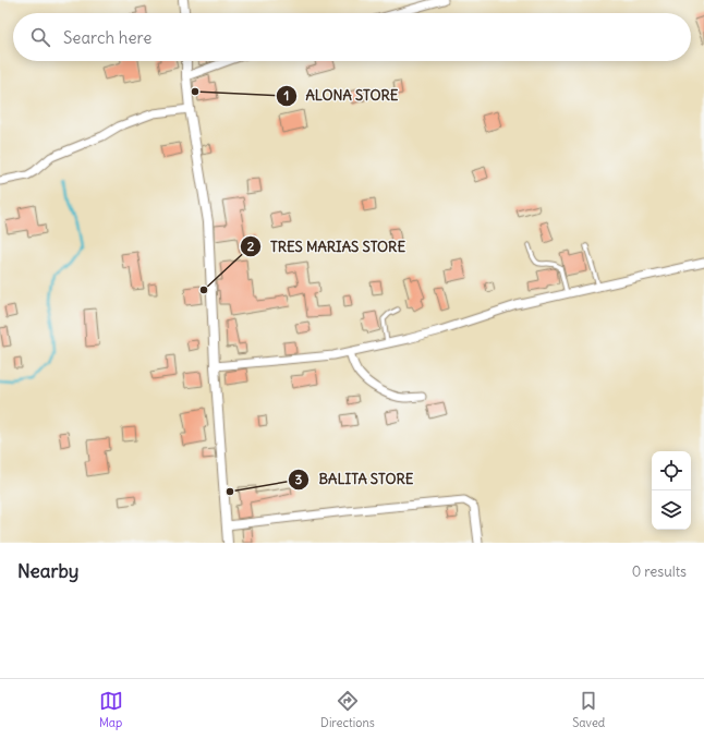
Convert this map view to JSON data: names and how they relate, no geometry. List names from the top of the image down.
{
  "places": ["ALONA STORE", "TRES MARIAS STORE", "BALITA STORE"],
  "page": {
    "search": "Search here",
    "heading": ["Nearby", "0 results"],
    "nav": ["Map", "Directions", "Saved"]
  }
}
